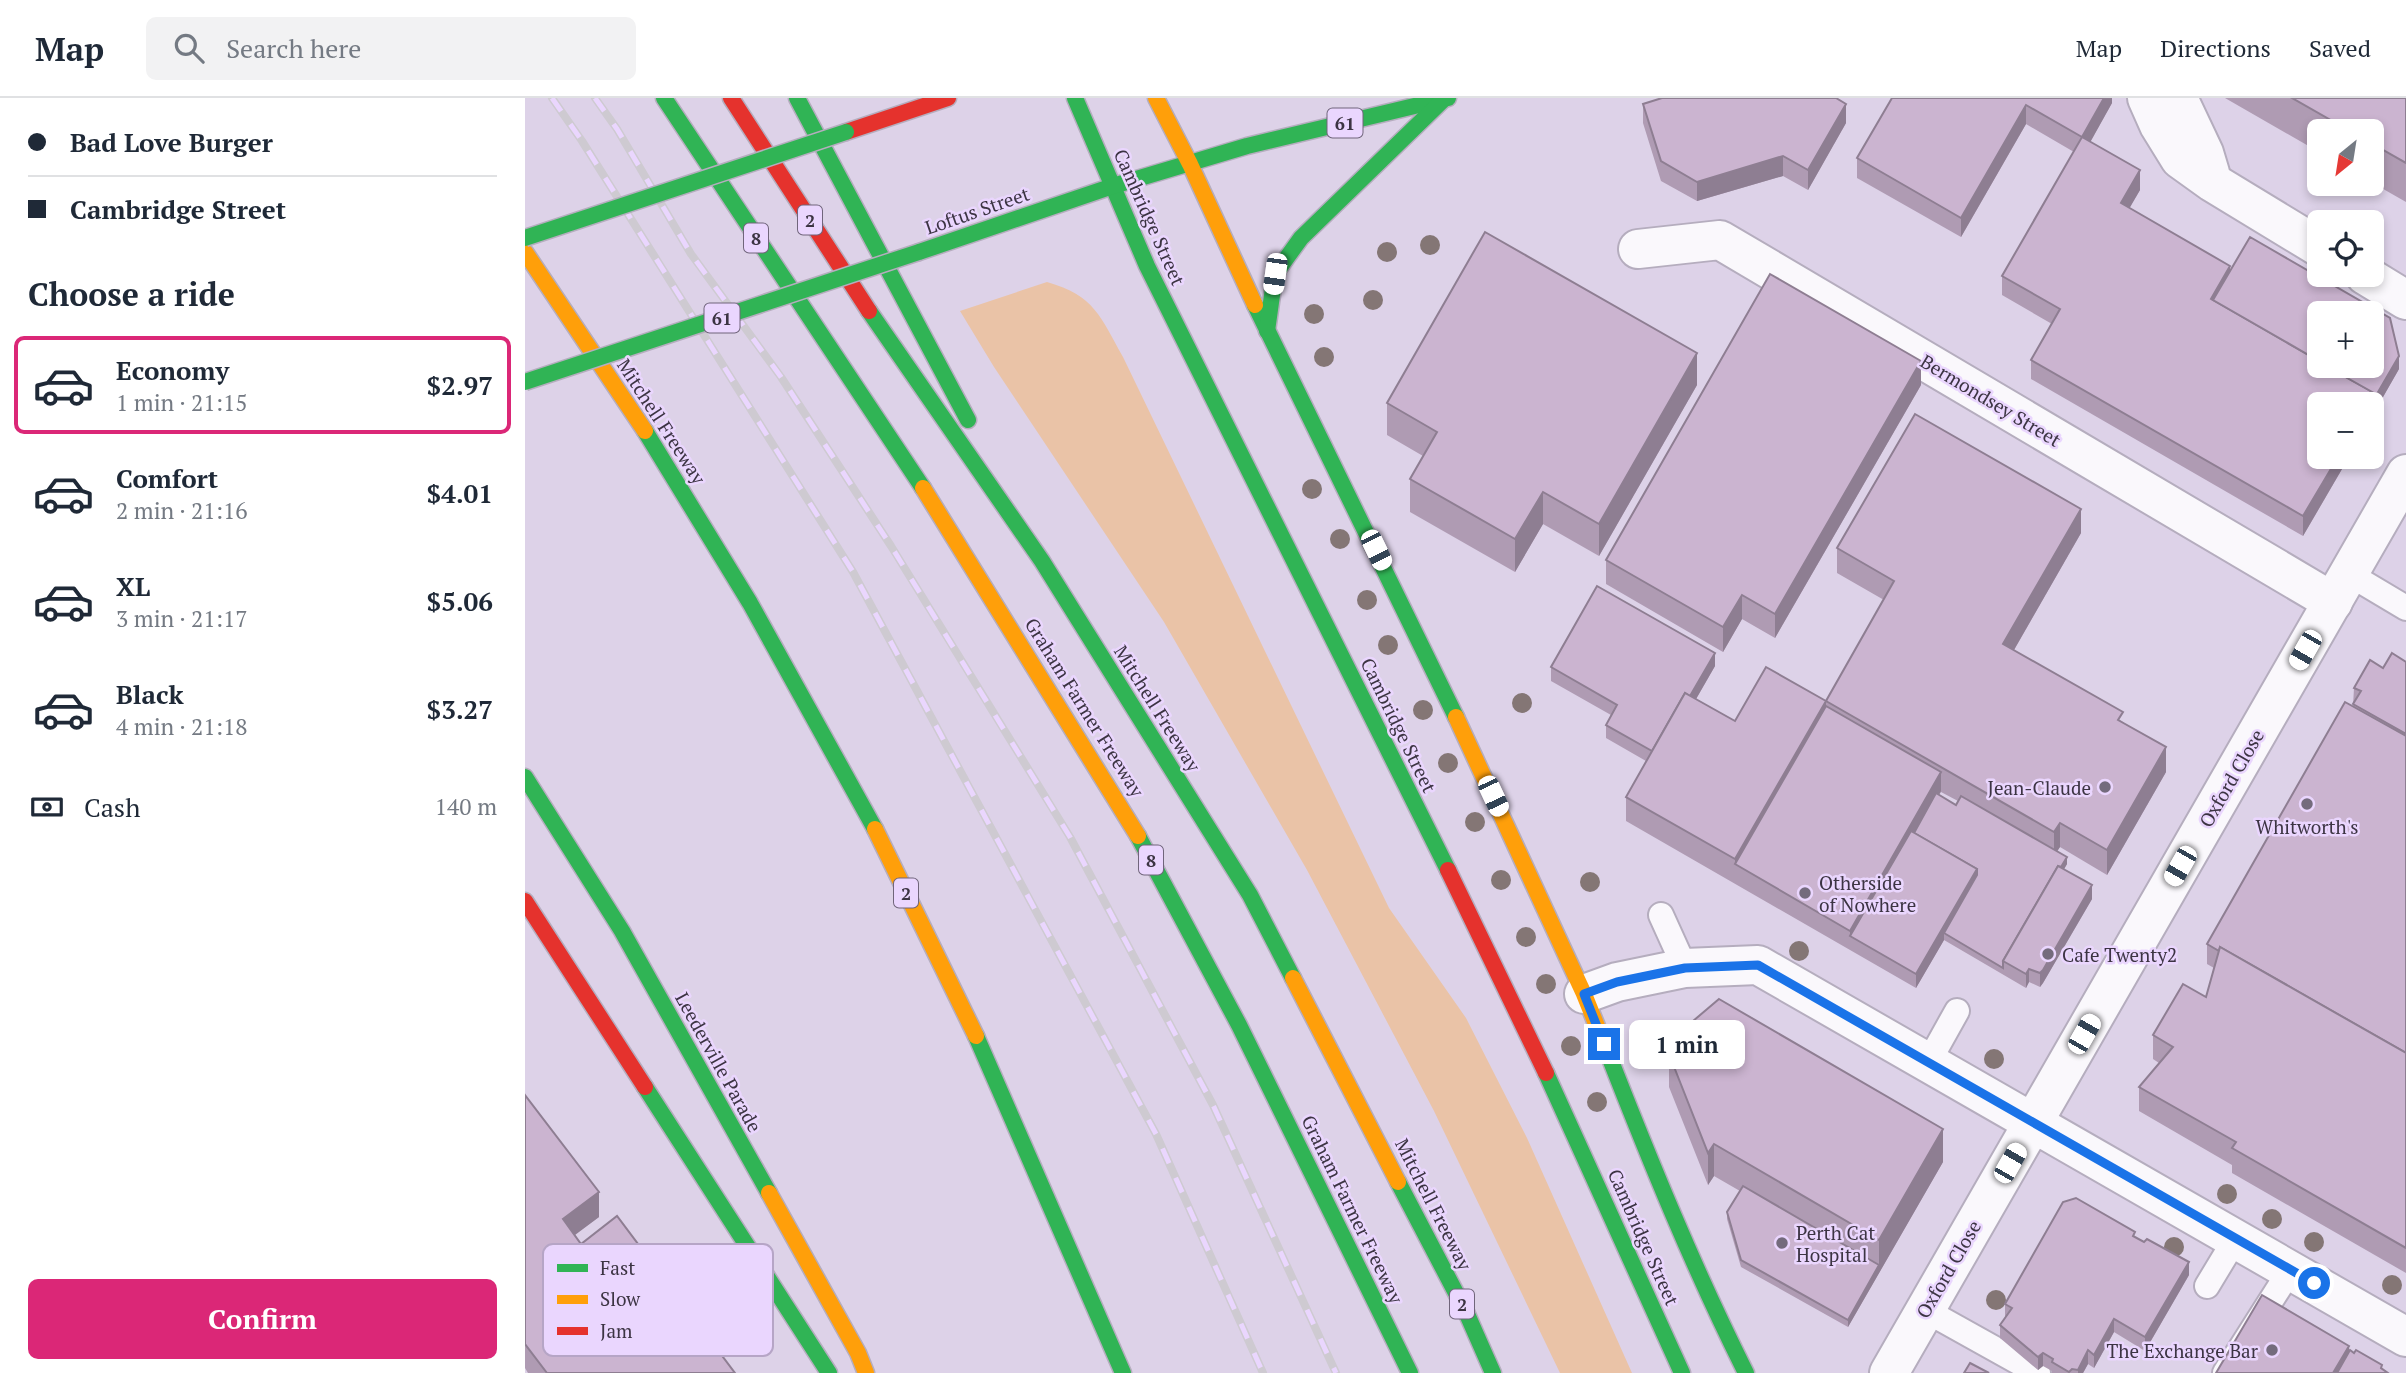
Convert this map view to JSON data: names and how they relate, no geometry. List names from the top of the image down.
{
  "streets": {
    "main road": [
      "61",
      "Loftus Street",
      "Cambridge Street",
      "2",
      "8",
      "Mitchell Freeway",
      "Graham Farmer Freeway",
      "Leederville Parade"
    ],
    "street": ["Bermondsey Street", "Oxford Close"]
  },
  "crossings": [
    ["Loftus Street", "Cambridge Street"],
    ["Bermondsey Street", "Oxford Close"]
  ],
  "places": [
    "Jean-Claude",
    "Whitworth's",
    "Otherside of Nowhere",
    "Cafe Twenty2",
    "Perth Cat Hospital",
    "The Exchange Bar"
  ],
  "legend": ["Fast", "Slow", "Jam"],
  "north": "bottom left",
  "page": {
    "header": "Map",
    "search": "Search here",
    "nav": ["Map", "Directions", "Saved"],
    "banner": ["Bad Love Burger", "Cambridge Street"],
    "map_buttons": ["+", "−"],
    "heading": "Choose a ride",
    "list": [
      {
        "name": "Economy",
        "note": "1 min · 21:15",
        "value": "$2.97"
      },
      {
        "name": "Comfort",
        "note": "2 min · 21:16",
        "value": "$4.01"
      },
      {
        "name": "XL",
        "note": "3 min · 21:17",
        "value": "$5.06"
      },
      {
        "name": "Black",
        "note": "4 min · 21:18",
        "value": "$3.27"
      }
    ],
    "pay": ["Cash", "140 m"],
    "bubble": "1 min",
    "buttons": "Confirm"
  }
}
